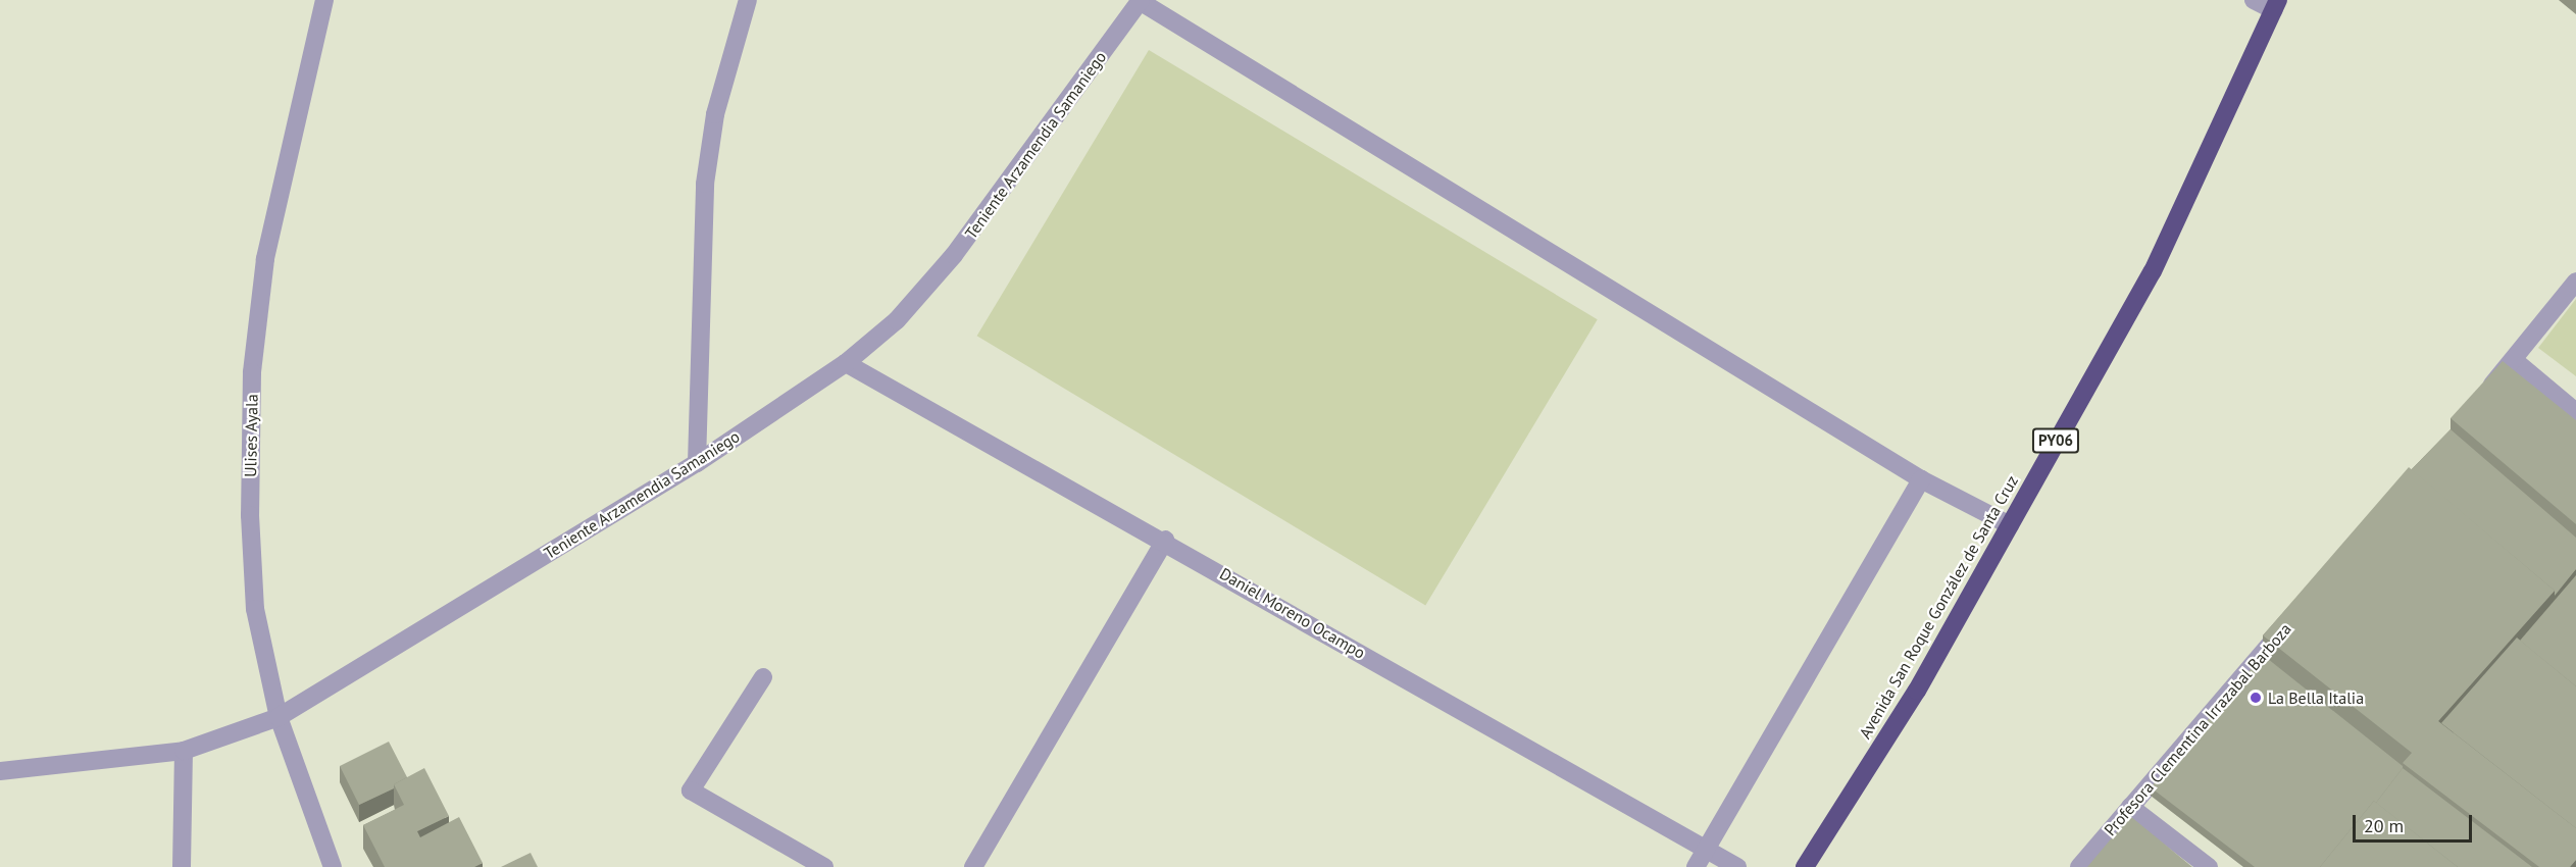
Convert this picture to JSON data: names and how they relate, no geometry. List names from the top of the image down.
{
  "streets": {
    "highway": ["PY06", "Avenida San Roque González de Santa Cruz"],
    "street": [
      "Teniente Arzamendia Samaniego",
      "Ulises Ayala",
      "Daniel Moreno Ocampo",
      "Profesora Clementina Irrazabal Barboza"
    ]
  },
  "crossings": [
    ["Teniente Arzamendia Samaniego", "Ulises Ayala"],
    ["Teniente Arzamendia Samaniego", "Daniel Moreno Ocampo"]
  ],
  "places": ["La Bella Italia"],
  "scale_bar": "20 m"
}
